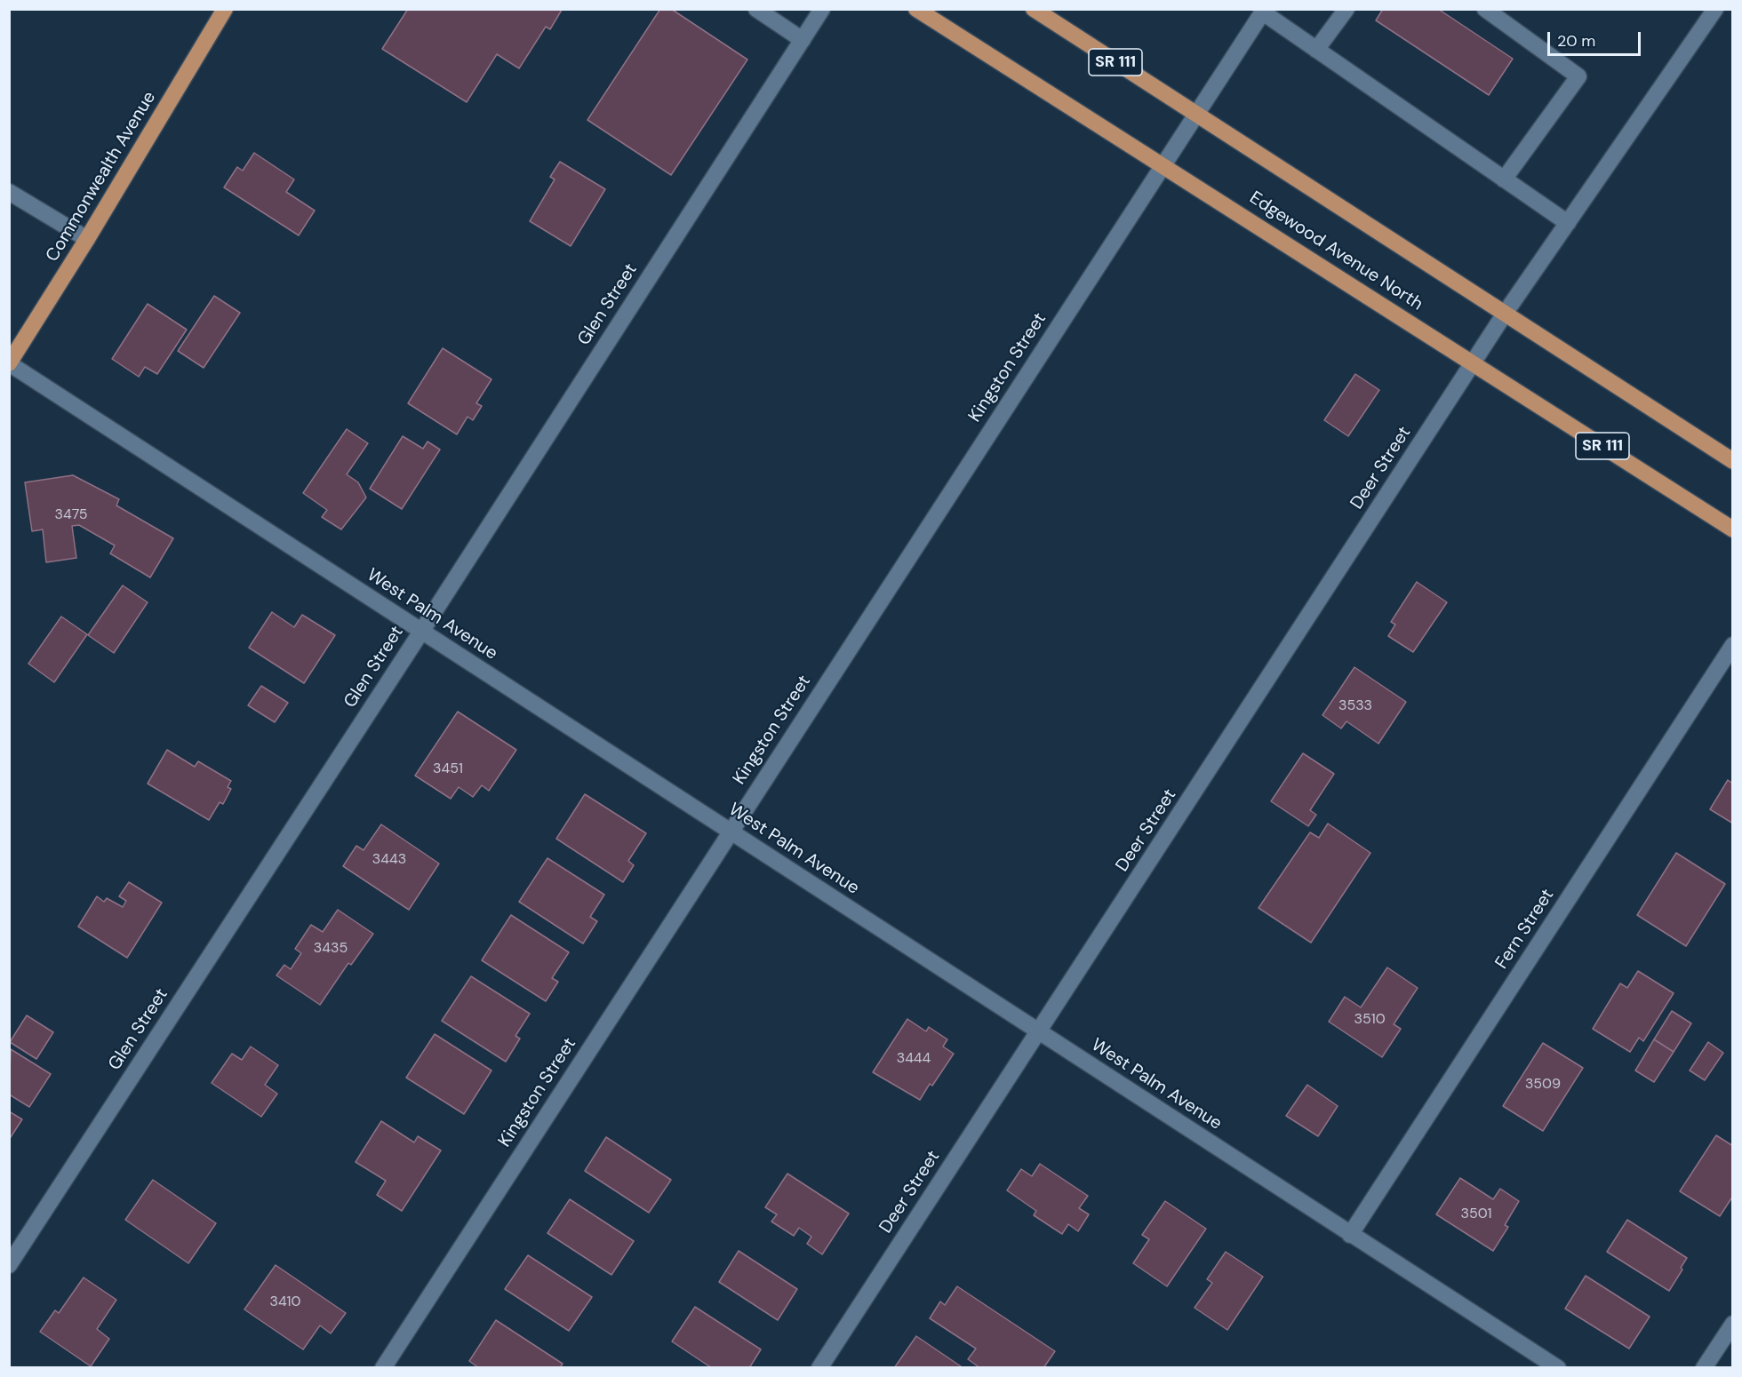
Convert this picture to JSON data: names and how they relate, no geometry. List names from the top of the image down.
{
  "streets": {
    "main road": ["SR 111", "Commonwealth Avenue", "Edgewood Avenue North"],
    "street": [
      "Glen Street",
      "Kingston Street",
      "Deer Street",
      "West Palm Avenue",
      "Fern Street"
    ]
  },
  "crossings": [
    ["SR 111", "Kingston Street"],
    ["SR 111", "Deer Street"],
    ["Commonwealth Avenue", "West Palm Avenue"],
    ["Edgewood Avenue North", "Kingston Street"],
    ["Edgewood Avenue North", "Deer Street"],
    ["Glen Street", "West Palm Avenue"],
    ["Kingston Street", "West Palm Avenue"],
    ["Deer Street", "West Palm Avenue"],
    ["West Palm Avenue", "Fern Street"]
  ],
  "house_numbers": [
    "3475",
    "3533",
    "3451",
    "3443",
    "3435",
    "3510",
    "3444",
    "3509",
    "3501",
    "3410"
  ],
  "scale_bar": "20 m"
}
